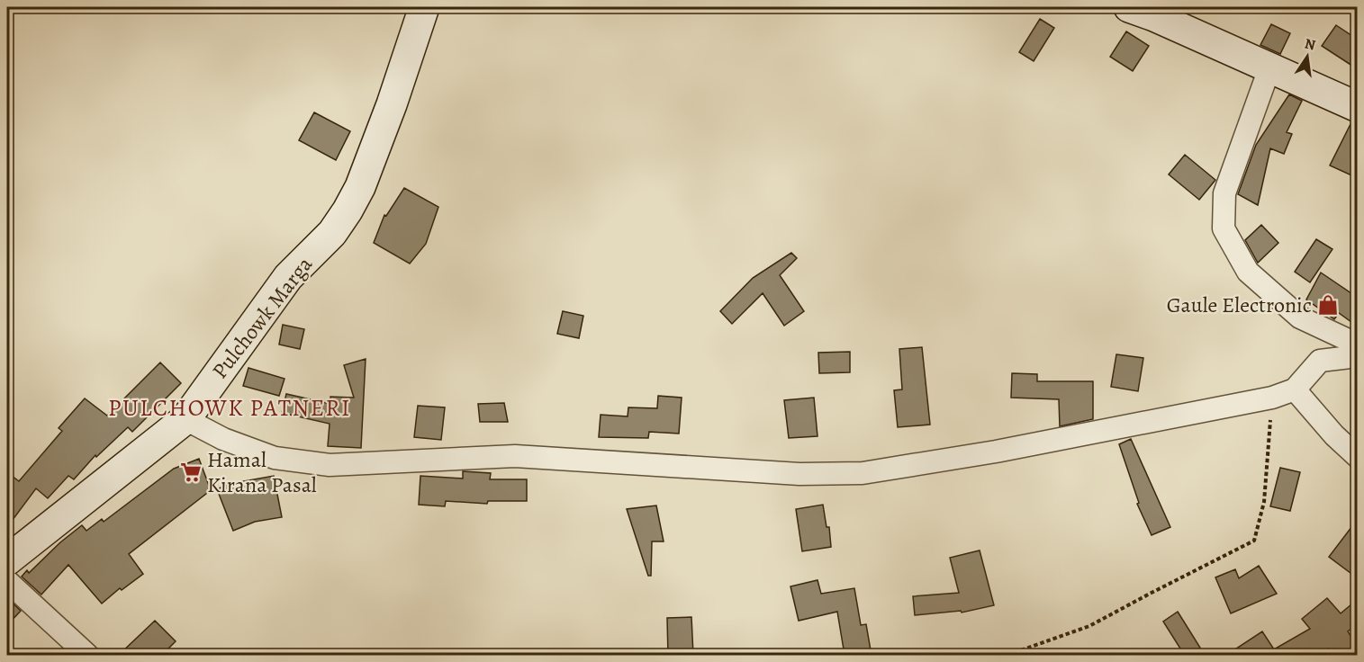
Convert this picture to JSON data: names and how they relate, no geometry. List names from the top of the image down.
{
  "streets": {
    "main road": ["Pulchowk Marga"]
  },
  "districts": ["PULCHOWK PATNERI"],
  "places": {
    "shop": ["Gaule Electronic"],
    "supermarket": ["Hamal Kirana Pasal"]
  },
  "north": "top"
}
